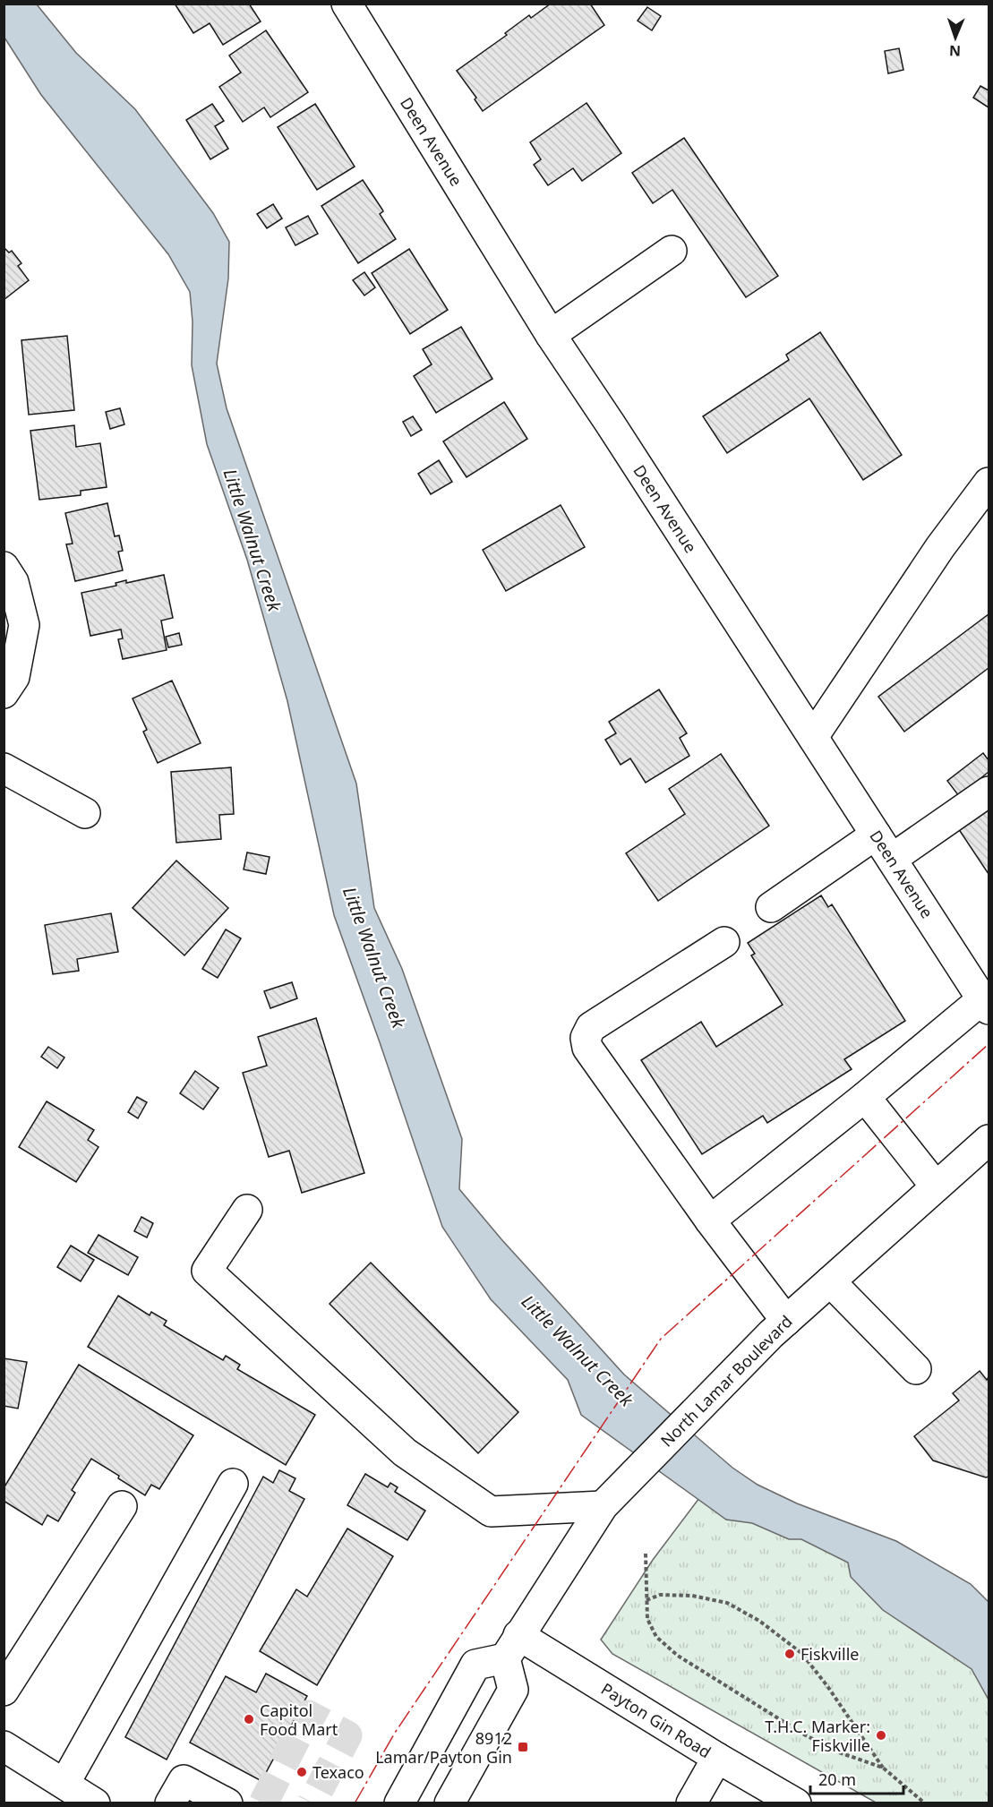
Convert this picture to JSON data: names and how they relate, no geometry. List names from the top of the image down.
{
  "streets": {
    "street": ["Deen Avenue", "North Lamar Boulevard", "Payton Gin Road"]
  },
  "crossings": [
    ["North Lamar Boulevard", "Payton Gin Road"]
  ],
  "water": ["Little Walnut Creek"],
  "places": {
    "other": [
      "Fiskville",
      "Capitol Food Mart",
      "T.H.C. Marker: Fiskville",
      "Texaco"
    ],
    "transit": ["8912 Lamar/Payton Gin"]
  },
  "scale_bar": "20 m",
  "north": "bottom"
}
